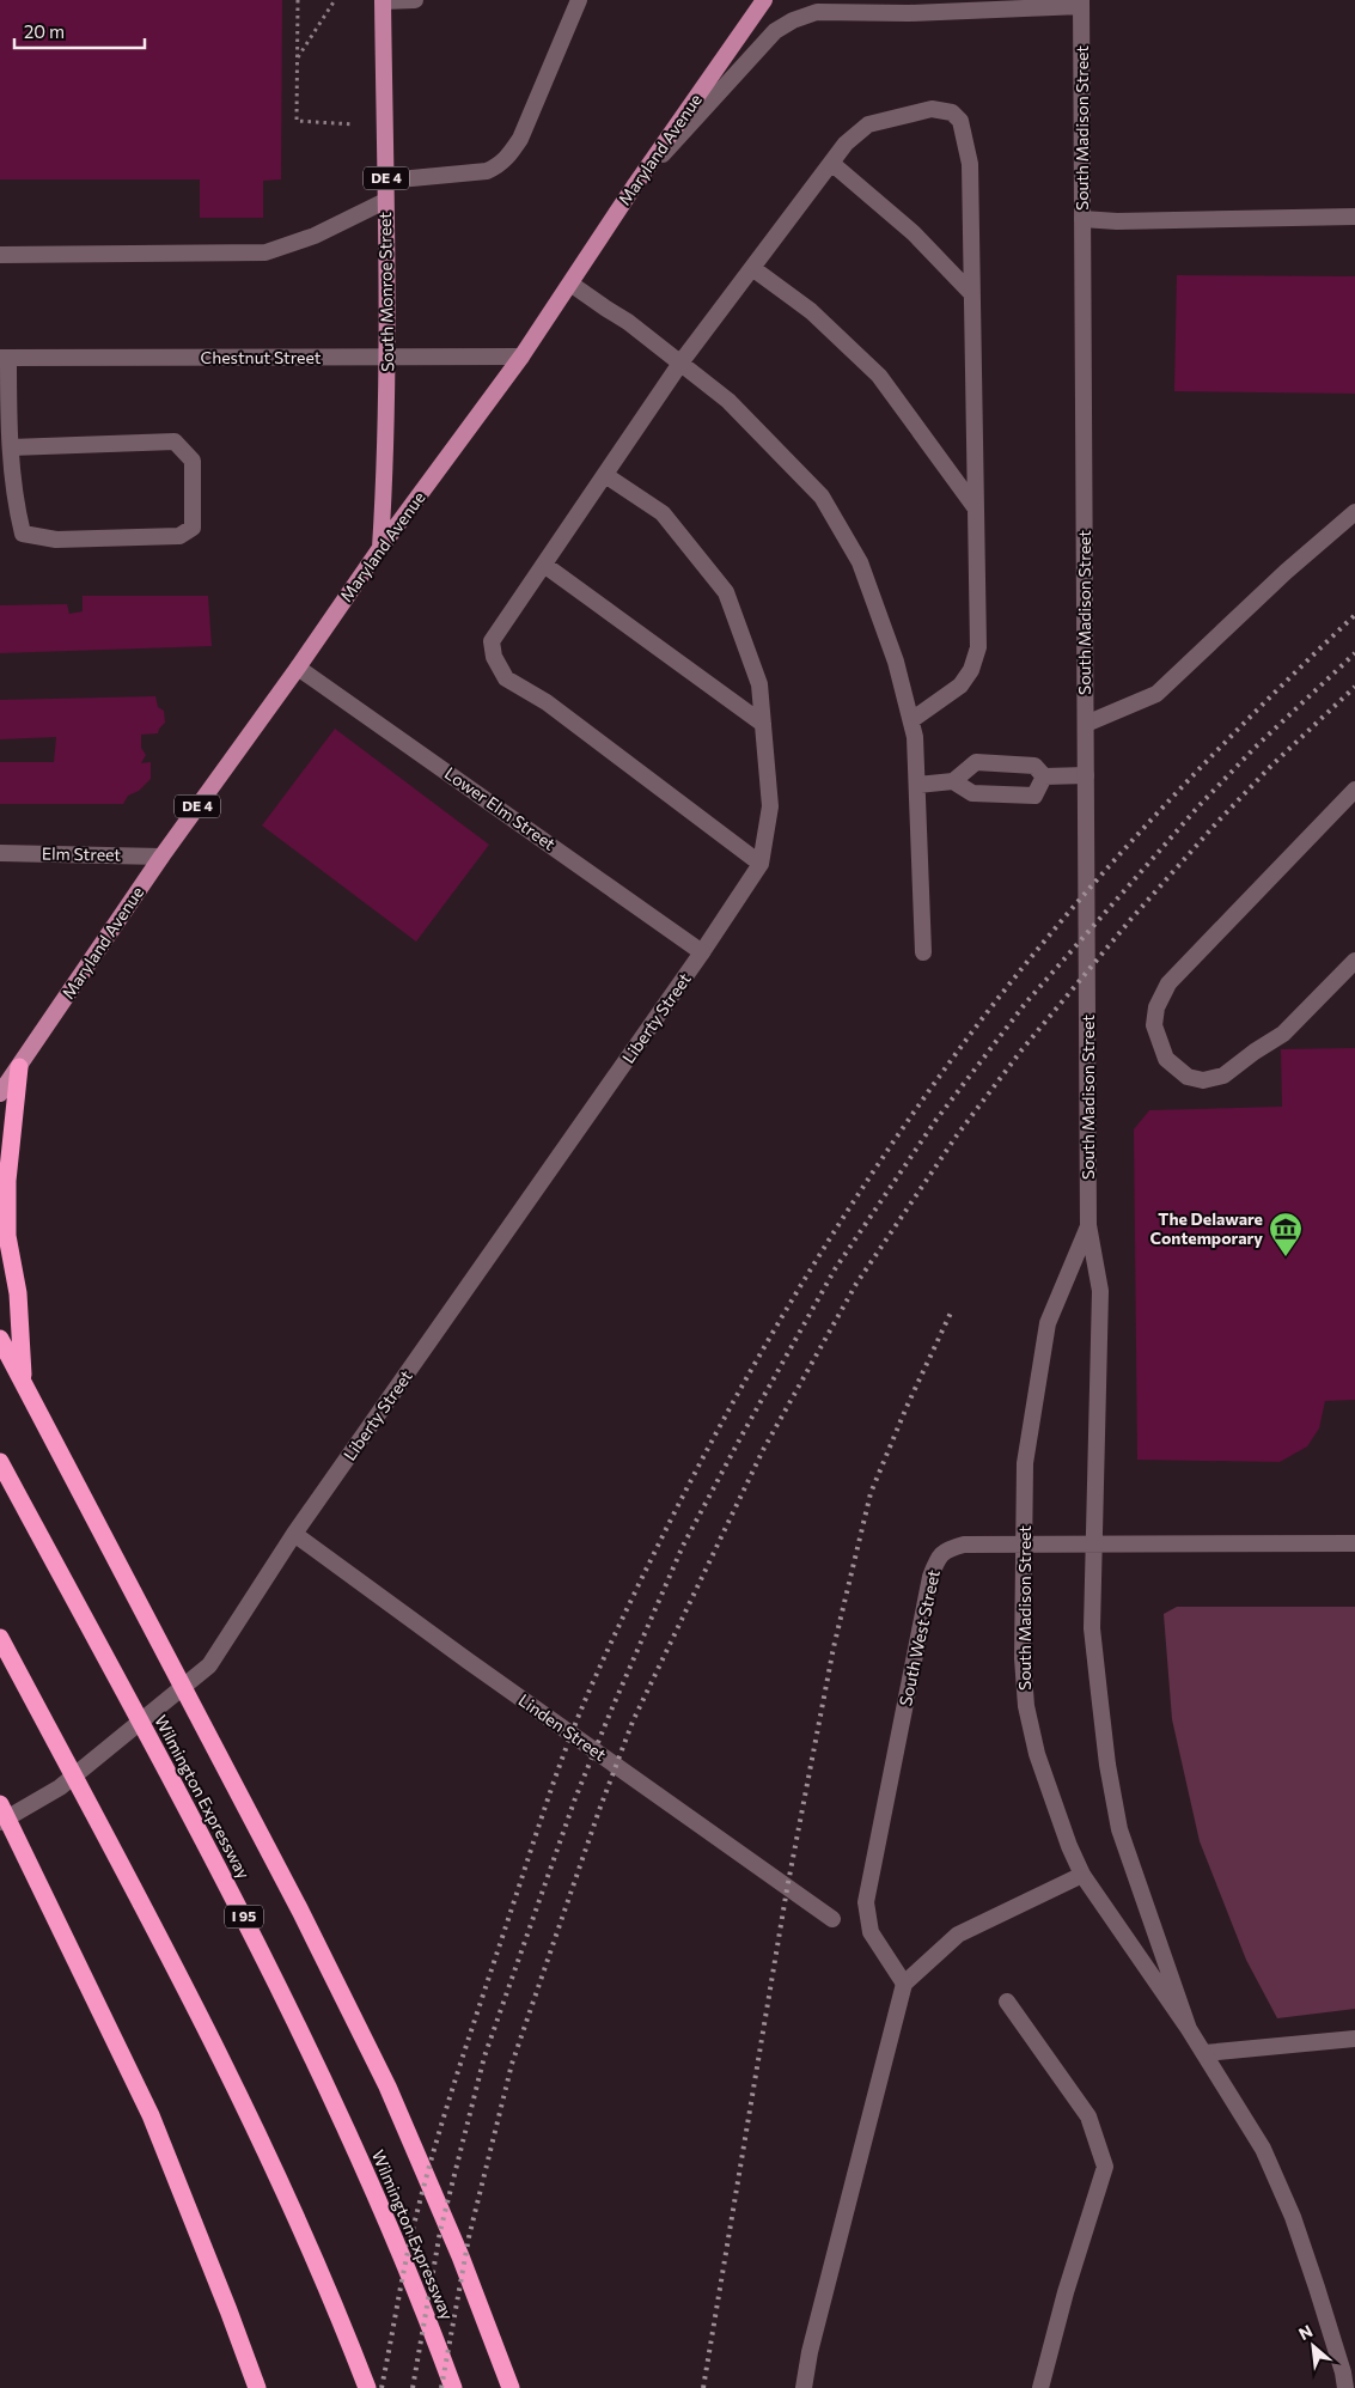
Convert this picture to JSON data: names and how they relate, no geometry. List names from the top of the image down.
{
  "streets": {
    "highway": ["Wilmington Expressway", "I 95"],
    "main road": ["Maryland Avenue", "DE 4", "South Monroe Street"],
    "street": [
      "South Madison Street",
      "Chestnut Street",
      "Lower Elm Street",
      "Elm Street",
      "Liberty Street",
      "South West Street",
      "Linden Street"
    ]
  },
  "crossings": [
    ["South Madison Street", "South West Street"],
    ["Maryland Avenue", "South Monroe Street"],
    ["Maryland Avenue", "Chestnut Street"],
    ["Maryland Avenue", "Lower Elm Street"],
    ["Maryland Avenue", "Elm Street"],
    ["South Monroe Street", "Chestnut Street"],
    ["Lower Elm Street", "Liberty Street"],
    ["Liberty Street", "Linden Street"]
  ],
  "places": {
    "museum": ["The Delaware Contemporary"]
  },
  "scale_bar": "20 m",
  "north": "top left"
}
